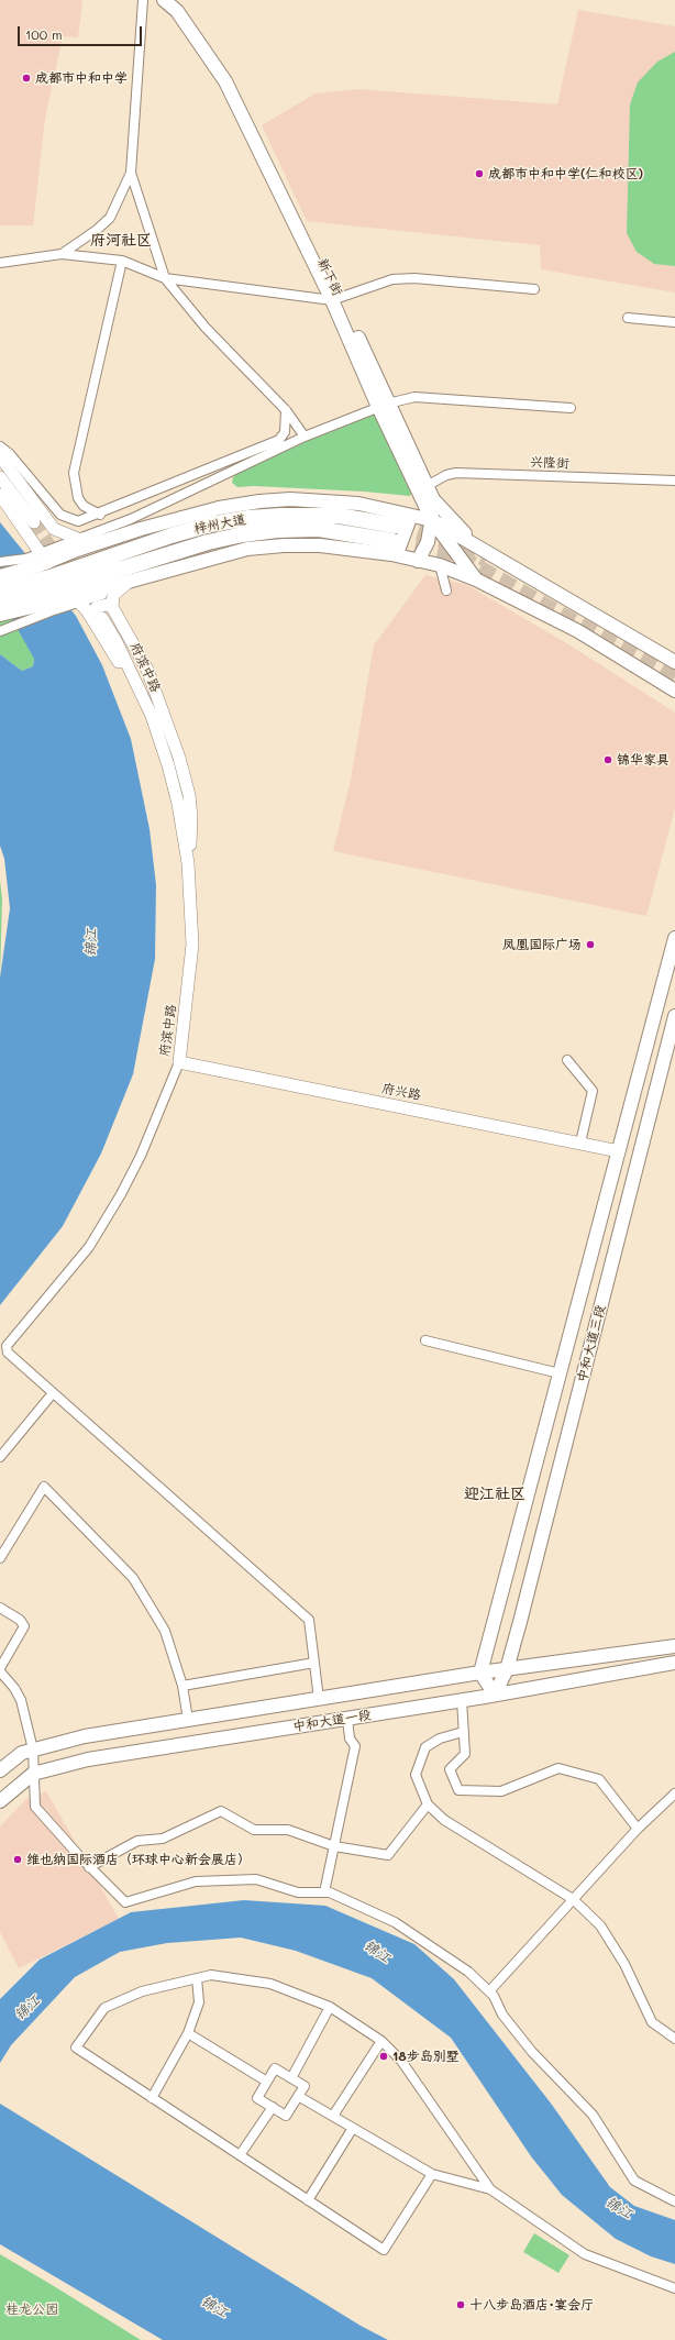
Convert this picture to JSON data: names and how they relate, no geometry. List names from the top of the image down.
{
  "streets": {
    "highway": ["梓州大道"],
    "main road": ["新下街", "中和大道三段", "中和大道一段"],
    "street": ["兴隆街", "府滨中路", "府兴路"]
  },
  "crossings": [
    ["新下街", "兴隆街"],
    ["梓州大道", "府滨中路"],
    ["府滨中路", "府兴路"],
    ["中和大道三段", "中和大道一段"]
  ],
  "districts": ["府河社区", "迎江社区"],
  "water": ["锦江"],
  "parks": ["桂龙公园"],
  "places": [
    "成都市中和中学",
    "成都市中和中学(仁和校区)",
    "锦华家具",
    "凤凰国际广场",
    "维也纳国际酒店（环球中心新会展店）",
    "18步岛别墅",
    "十八步岛酒店·宴会厅"
  ],
  "scale_bar": "100 m"
}
